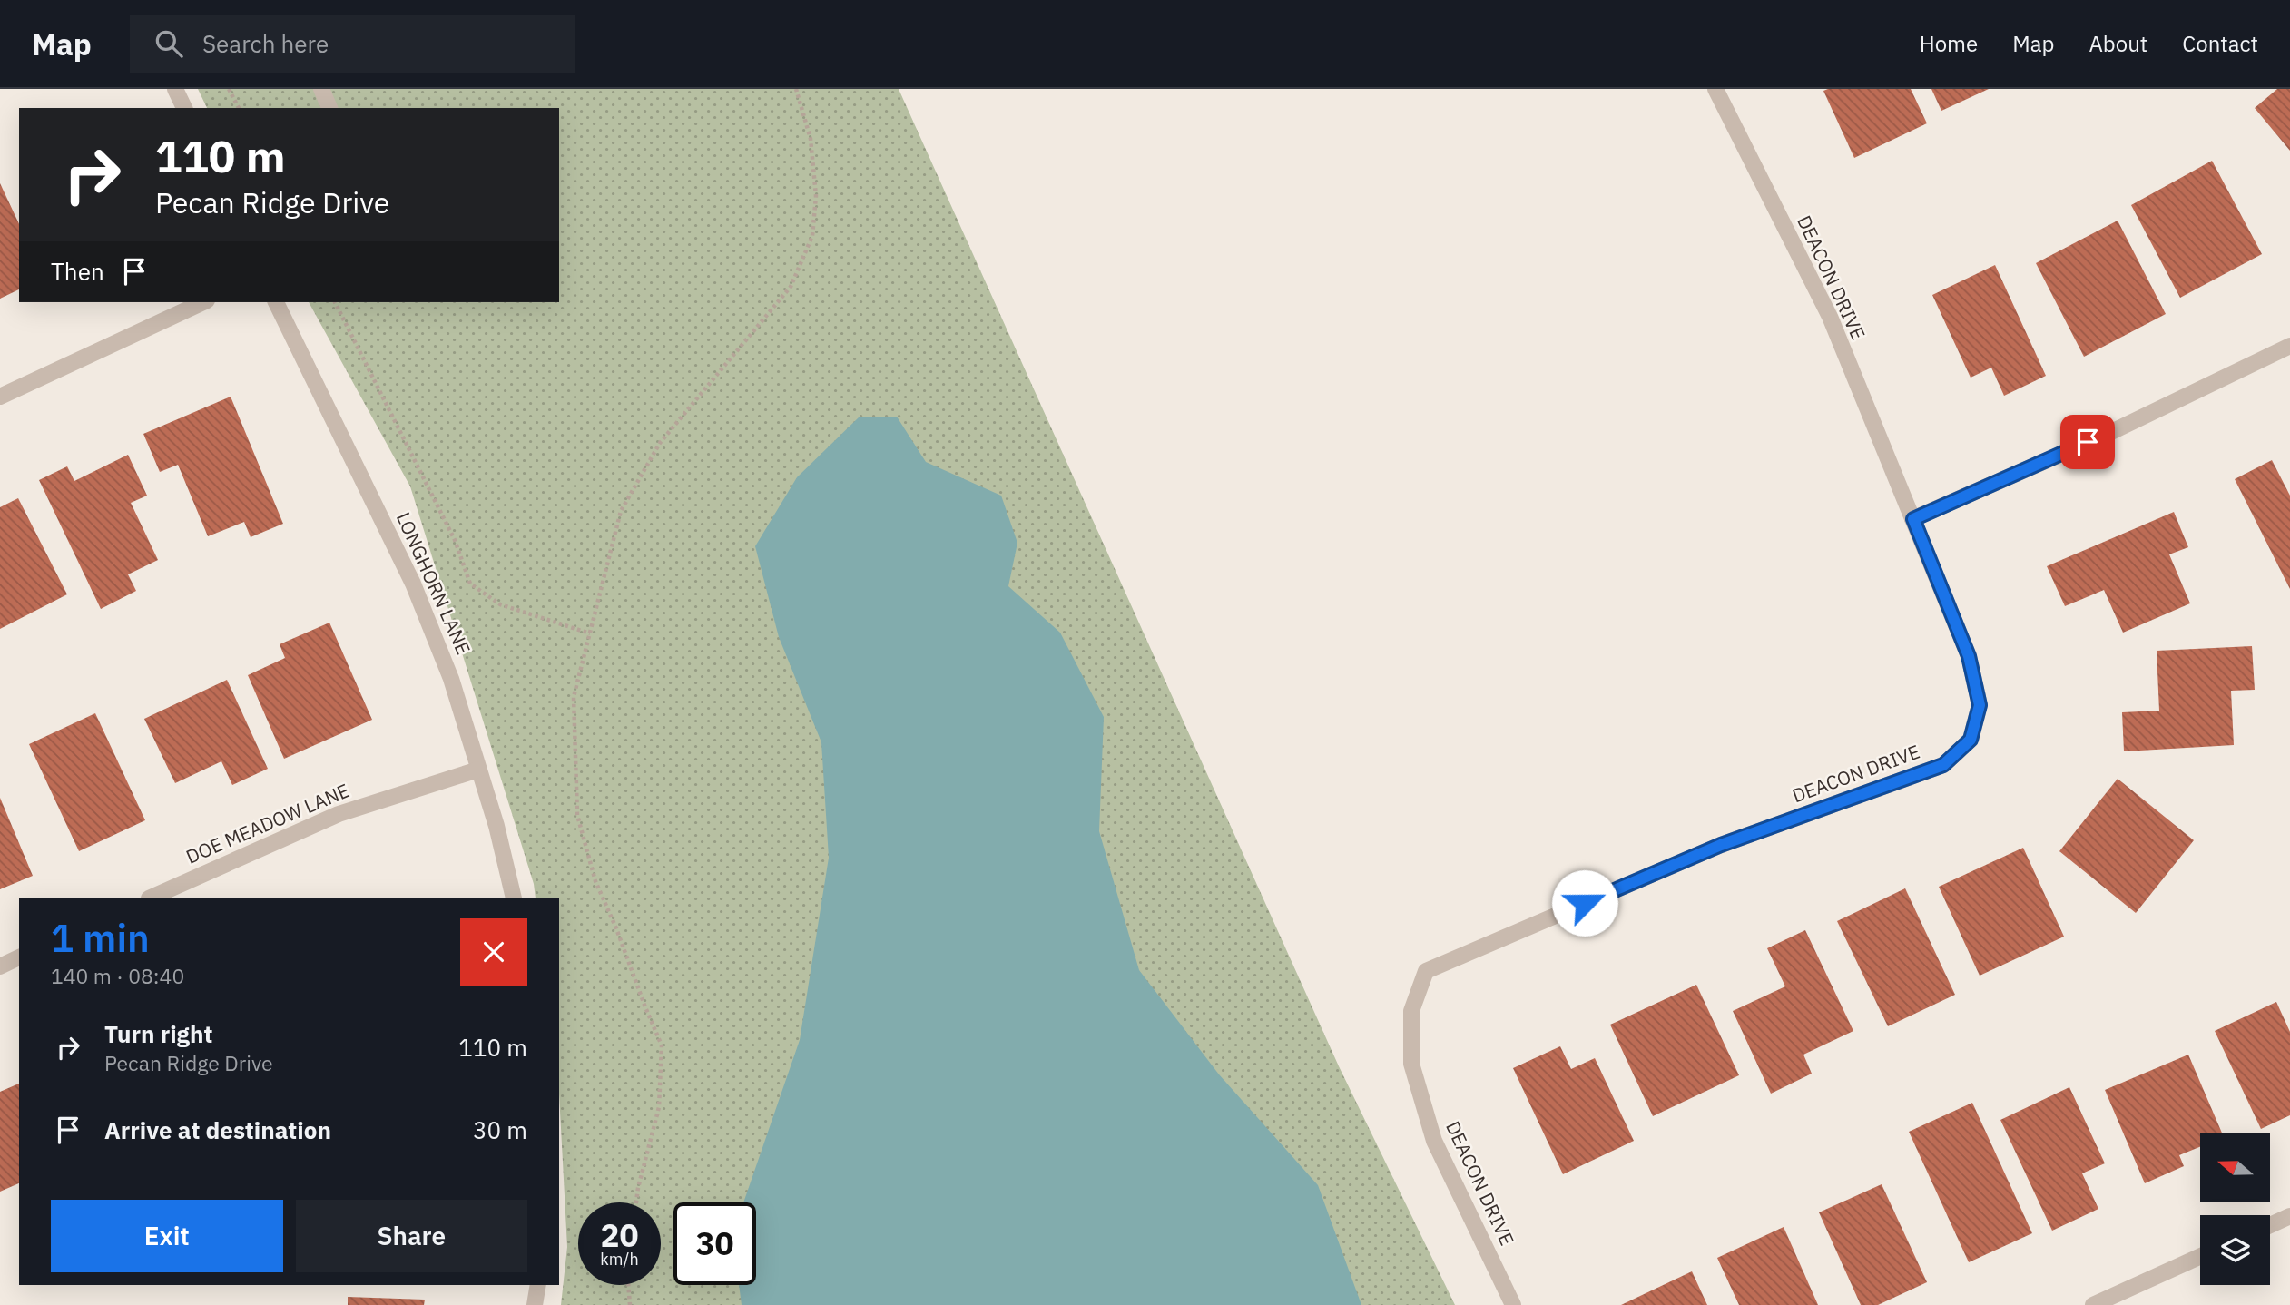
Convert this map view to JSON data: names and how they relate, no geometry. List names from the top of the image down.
{
  "streets": {
    "street": ["DEACON DRIVE", "LONGHORN LANE", "DOE MEADOW LANE"]
  },
  "crossings": [
    ["LONGHORN LANE", "DOE MEADOW LANE"]
  ],
  "north": "left",
  "page": {
    "header": "Map",
    "search": "Search here",
    "nav": [
      "Home",
      "Map",
      "About",
      "Contact"
    ],
    "turn": ["110 m", "Pecan Ridge Drive"],
    "then": "Then",
    "heading": ["1 min", "140 m · 08:40"],
    "list": [
      {
        "name": "Turn right",
        "note": "Pecan Ridge Drive",
        "value": "110 m"
      },
      {
        "name": "Arrive at destination",
        "value": "30 m"
      }
    ],
    "buttons": ["Exit", "Share"],
    "speed": "20 km/h",
    "limit": "30"
  }
}
